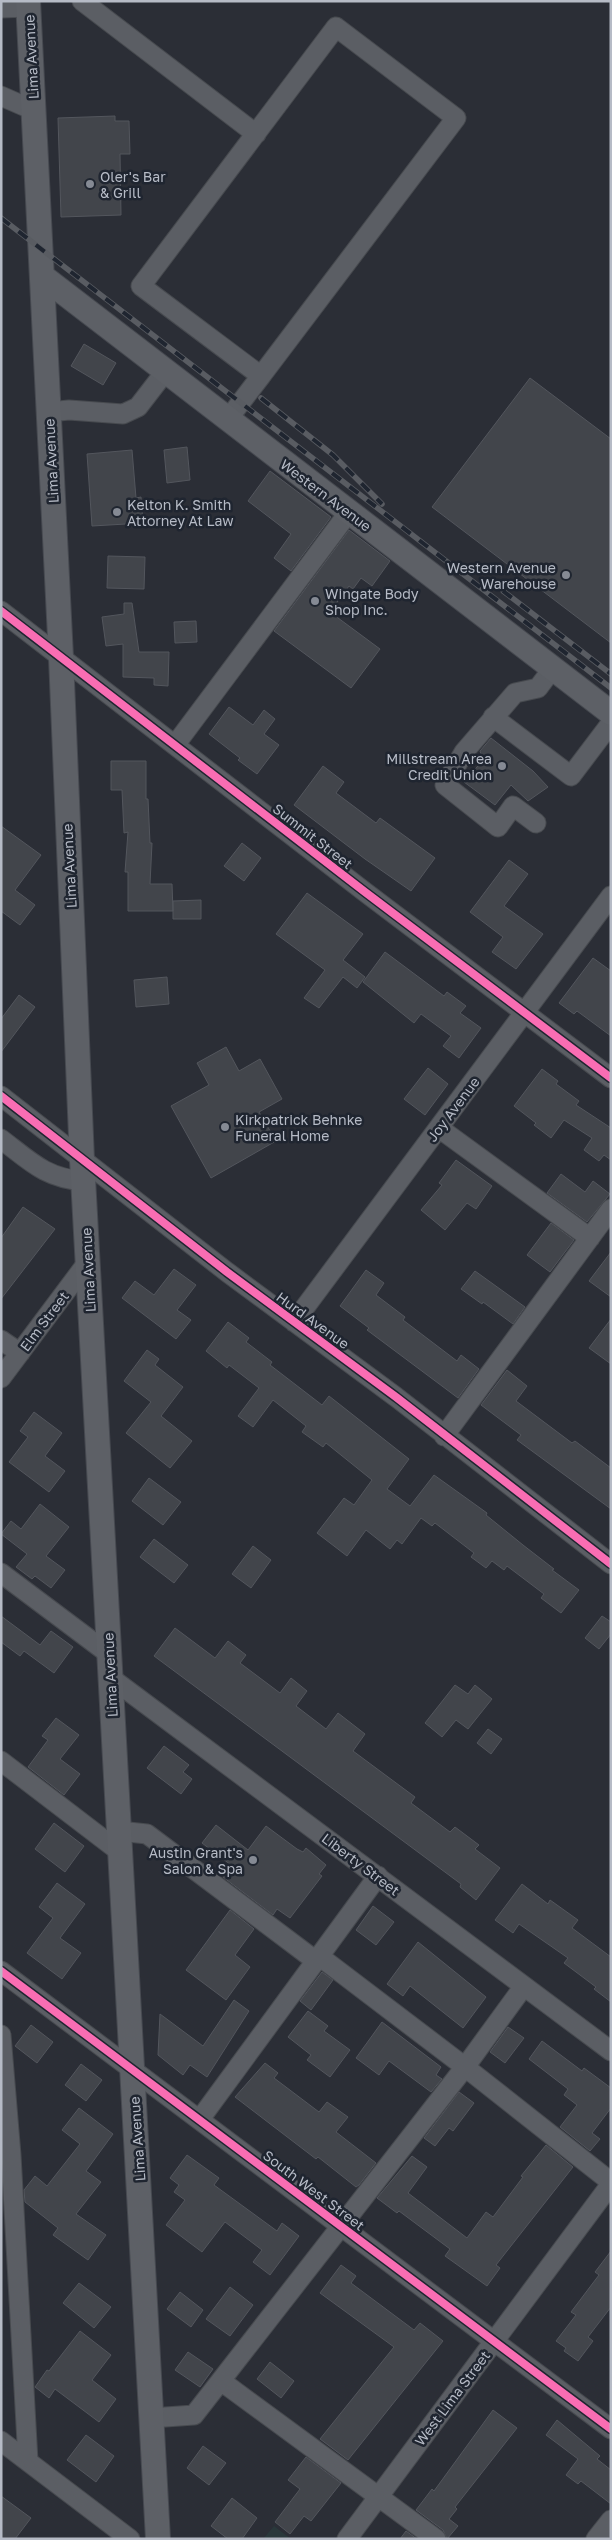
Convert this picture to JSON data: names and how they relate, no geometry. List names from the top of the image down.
{
  "streets": {
    "main road": ["Lima Avenue", "Western Avenue"],
    "street": [
      "Summit Street",
      "Joy Avenue",
      "Hurd Avenue",
      "Elm Street",
      "Liberty Street",
      "South West Street",
      "West Lima Street"
    ]
  },
  "crossings": [
    ["Lima Avenue", "Western Avenue"],
    ["Lima Avenue", "Summit Street"],
    ["Lima Avenue", "Hurd Avenue"],
    ["Lima Avenue", "Elm Street"],
    ["Lima Avenue", "Liberty Street"],
    ["Lima Avenue", "South West Street"],
    ["Summit Street", "Joy Avenue"],
    ["Joy Avenue", "Hurd Avenue"],
    ["South West Street", "West Lima Street"]
  ],
  "places": [
    "Oler's Bar & Grill",
    "Kelton K. Smith Attorney At Law",
    "Western Avenue Warehouse",
    "Wingate Body Shop Inc.",
    "Millstream Area Credit Union",
    "Kirkpatrick Behnke Funeral Home",
    "Austin Grant's Salon & Spa"
  ]
}
